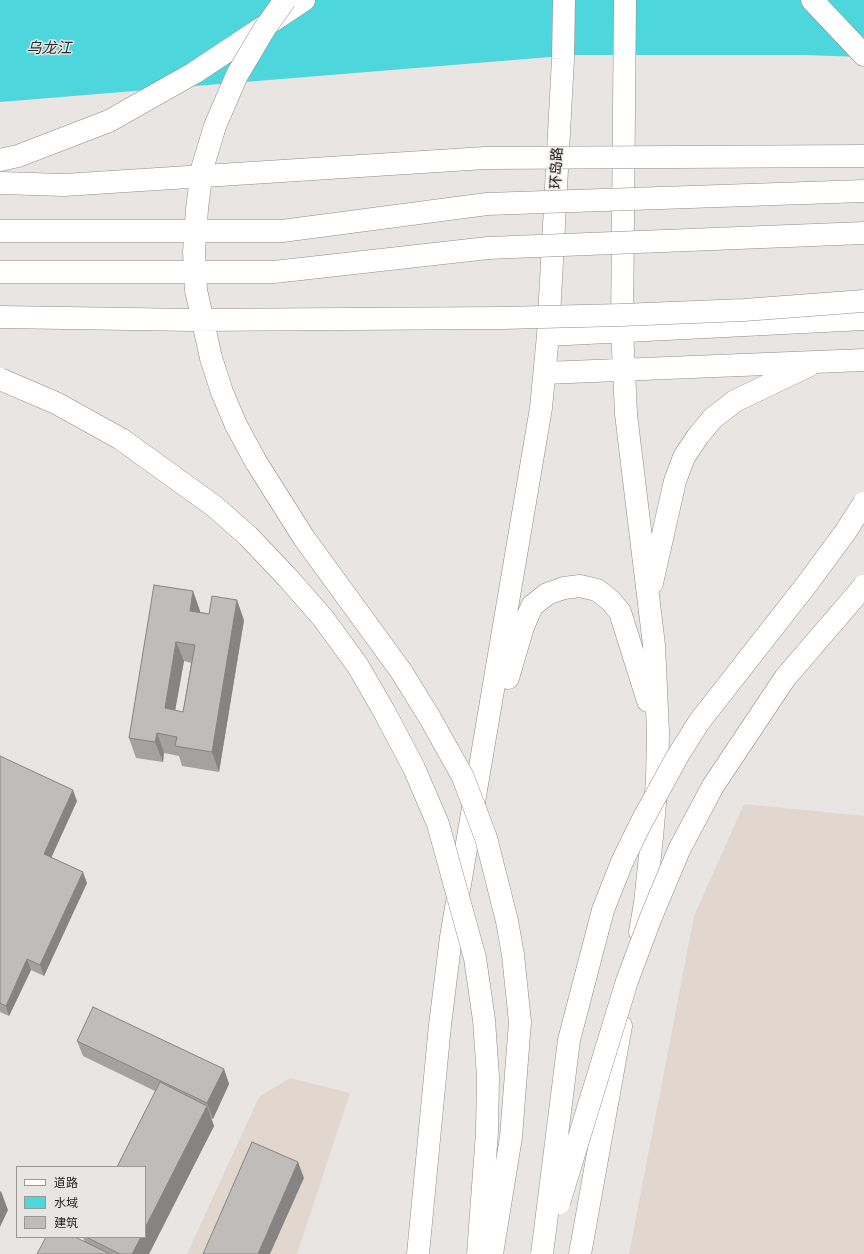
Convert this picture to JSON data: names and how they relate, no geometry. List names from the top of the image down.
{
  "streets": {
    "main road": ["环岛路"]
  },
  "water": ["乌龙江"],
  "legend": ["道路", "水域", "建筑"]
}
